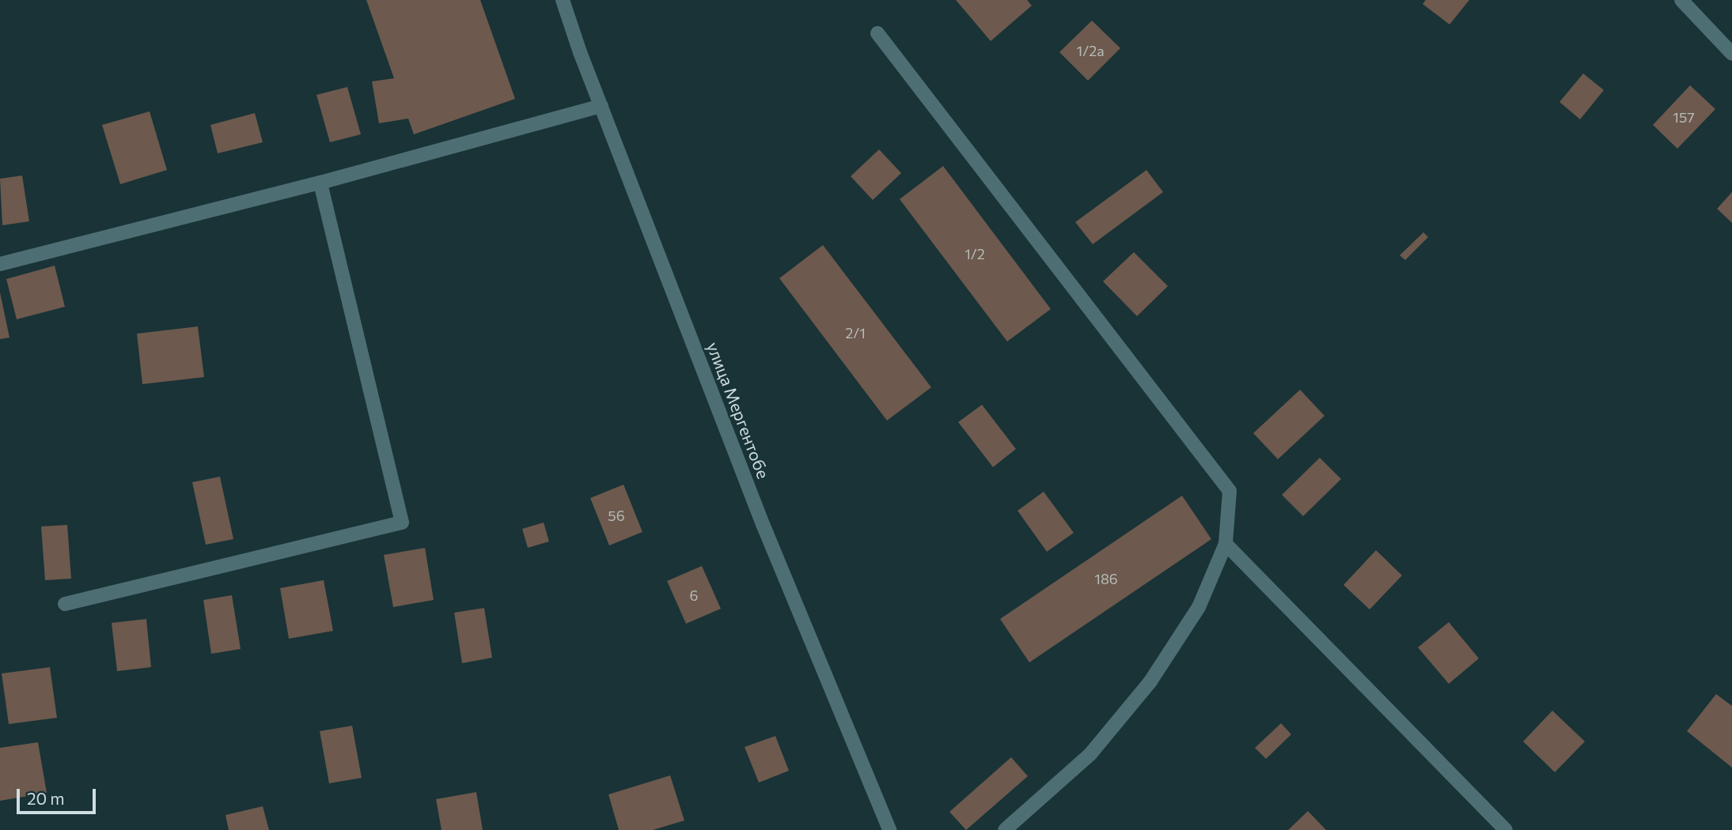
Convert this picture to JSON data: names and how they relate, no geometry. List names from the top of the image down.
{
  "streets": {
    "street": ["улица Мергентобе"]
  },
  "house_numbers": [
    "1/2а",
    "157",
    "1/2",
    "2/1",
    "56",
    "186",
    "6"
  ],
  "scale_bar": "20 m"
}
